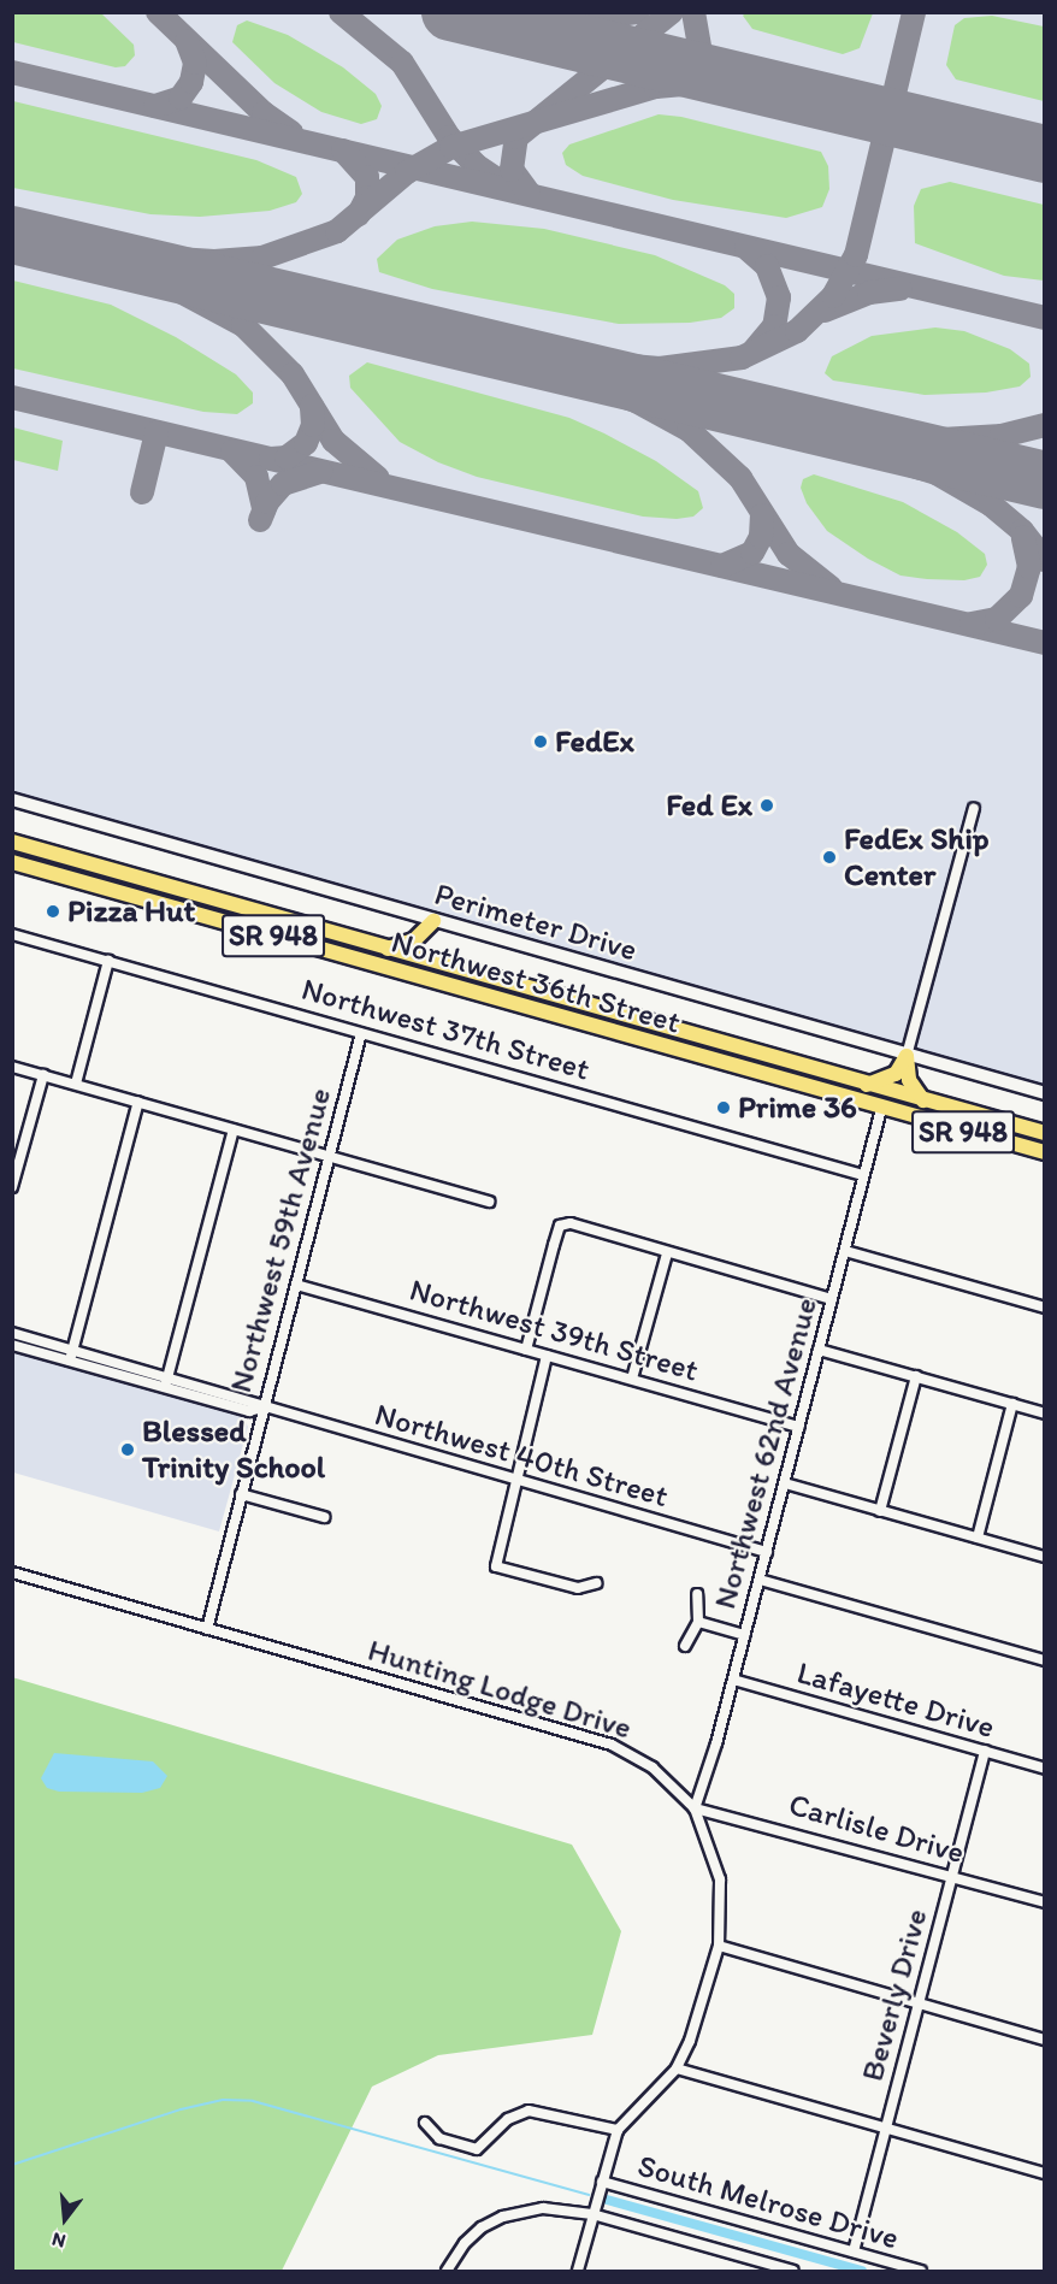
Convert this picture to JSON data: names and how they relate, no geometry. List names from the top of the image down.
{
  "streets": {
    "main road": ["SR 948", "Northwest 36th Street"],
    "street": [
      "Perimeter Drive",
      "Northwest 37th Street",
      "Northwest 59th Avenue",
      "Northwest 39th Street",
      "Northwest 62nd Avenue",
      "Northwest 40th Street",
      "Hunting Lodge Drive",
      "Lafayette Drive",
      "Carlisle Drive",
      "Beverly Drive",
      "South Melrose Drive"
    ]
  },
  "crossings": [
    ["Northwest 36th Street", "Northwest 62nd Avenue"],
    ["Northwest 37th Street", "Northwest 59th Avenue"],
    ["Northwest 37th Street", "Northwest 62nd Avenue"],
    ["Northwest 59th Avenue", "Northwest 39th Street"],
    ["Northwest 59th Avenue", "Northwest 40th Street"],
    ["Northwest 59th Avenue", "Hunting Lodge Drive"],
    ["Northwest 39th Street", "Northwest 62nd Avenue"],
    ["Northwest 62nd Avenue", "Northwest 40th Street"],
    ["Northwest 62nd Avenue", "Hunting Lodge Drive"],
    ["Northwest 62nd Avenue", "Lafayette Drive"],
    ["Northwest 62nd Avenue", "Carlisle Drive"],
    ["Hunting Lodge Drive", "Carlisle Drive"],
    ["Hunting Lodge Drive", "South Melrose Drive"],
    ["Lafayette Drive", "Beverly Drive"],
    ["Carlisle Drive", "Beverly Drive"],
    ["Beverly Drive", "South Melrose Drive"]
  ],
  "places": [
    "FedEx",
    "Fed Ex",
    "FedEx Ship Center",
    "Pizza Hut",
    "Prime 36",
    "Blessed Trinity School"
  ],
  "north": "bottom"
}
